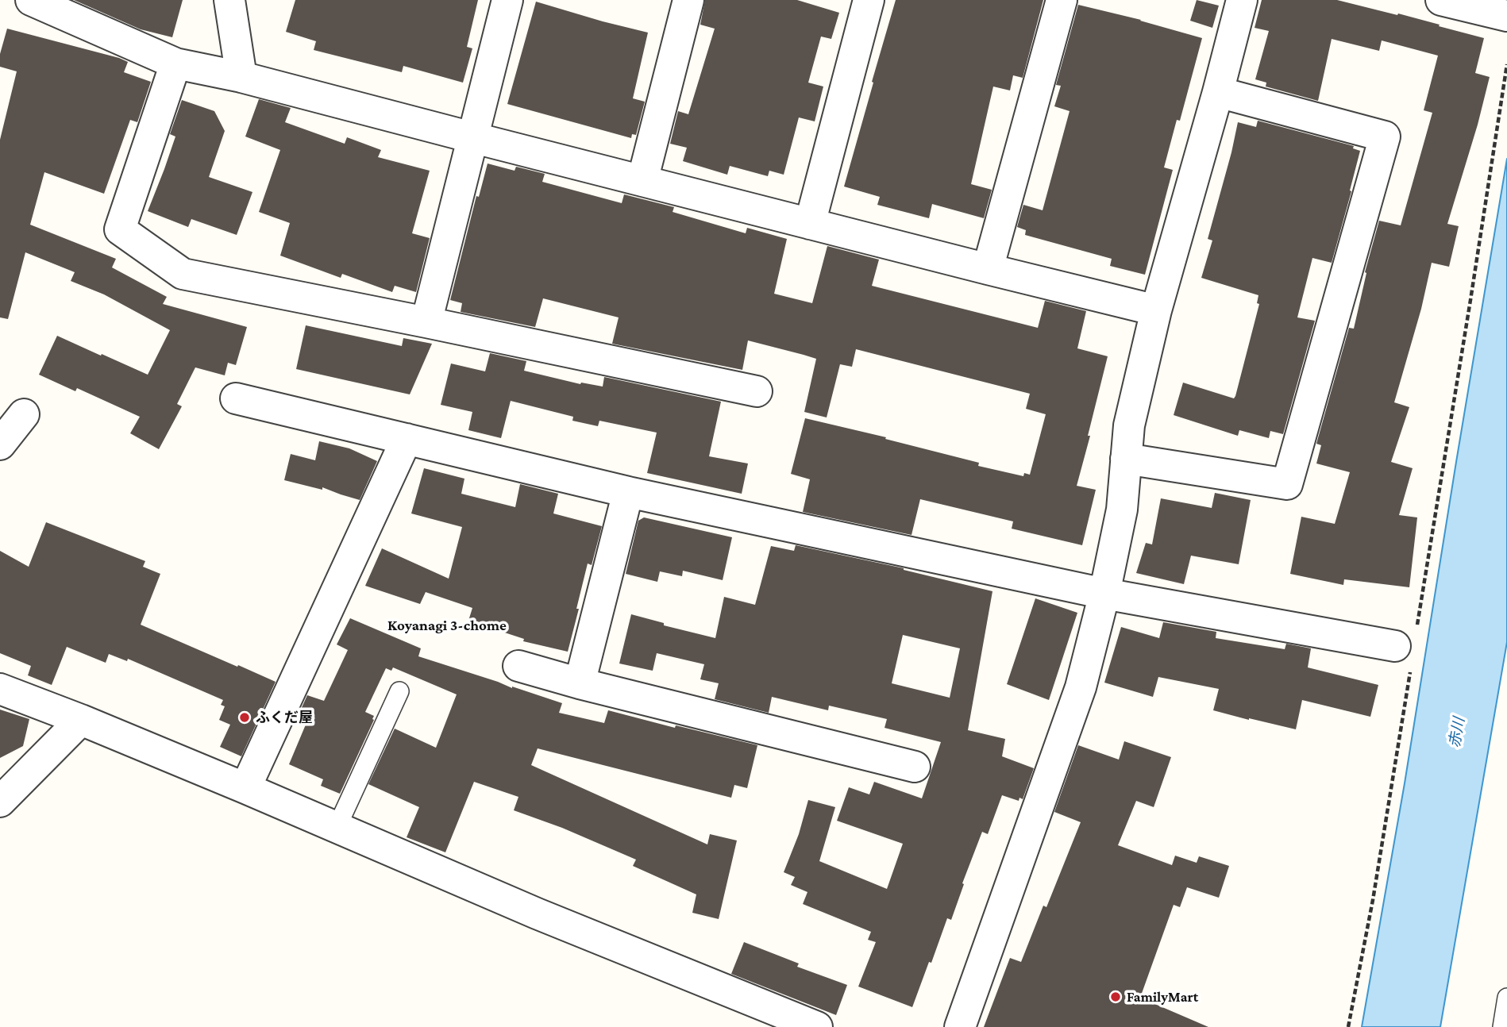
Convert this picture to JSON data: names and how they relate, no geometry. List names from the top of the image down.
{
  "districts": ["Koyanagi 3-chome"],
  "water": ["赤川"],
  "places": ["ふくだ屋", "FamilyMart"]
}
